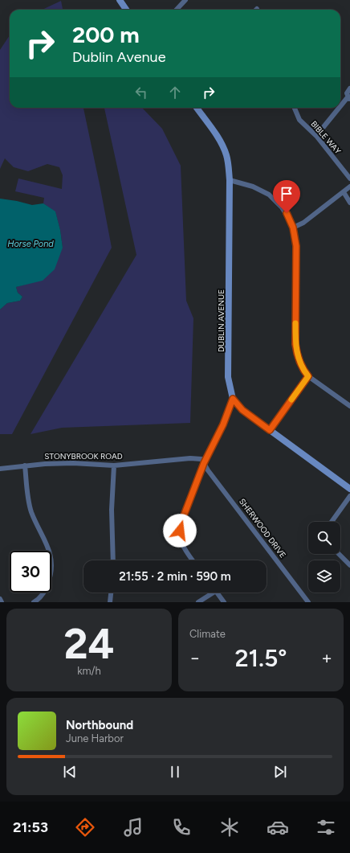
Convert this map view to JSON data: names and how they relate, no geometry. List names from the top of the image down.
{
  "streets": {
    "street": [
      "BIBLE WAY",
      "DUBLIN AVENUE",
      "STONYBROOK ROAD",
      "SHERWOOD DRIVE"
    ]
  },
  "crossings": [
    ["STONYBROOK ROAD", "SHERWOOD DRIVE"]
  ],
  "water": ["Horse Pond"],
  "page": {
    "turn": ["200 m", "Dublin Avenue"],
    "limit": "30",
    "trip": "21:55 · 2 min · 590 m",
    "tile": [
      ["24", "km/h"],
      "Climate"
    ],
    "heat": ["−", "21.5°", "+"],
    "song": ["Northbound", "June Harbor"],
    "tabs": "21:53"
  }
}
